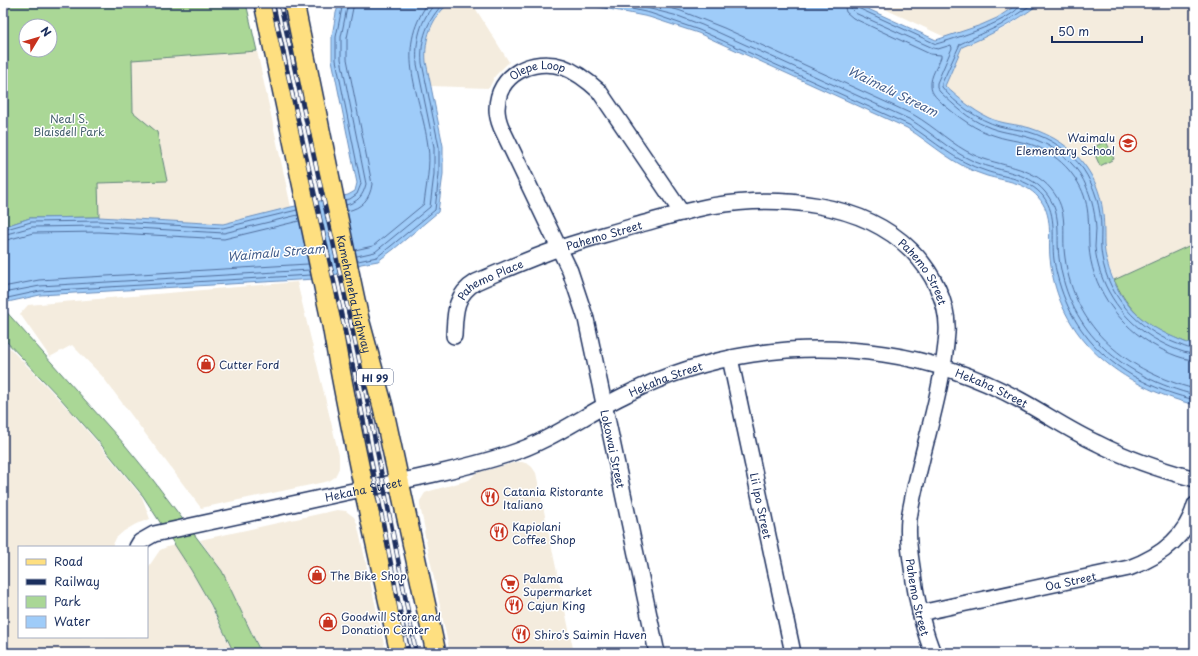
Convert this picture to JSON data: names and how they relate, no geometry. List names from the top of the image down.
{
  "streets": {
    "main road": ["Kamehameha Highway", "HI 99"],
    "street": [
      "Olepe Loop",
      "Pahemo Street",
      "Pahemo Place",
      "Hekaha Street",
      "Lokowai Street",
      "Lii Ipo Street",
      "Oa Street"
    ]
  },
  "crossings": [
    ["Olepe Loop", "Pahemo Street"],
    ["Olepe Loop", "Pahemo Place"],
    ["Olepe Loop", "Lokowai Street"],
    ["Pahemo Street", "Pahemo Place"],
    ["Pahemo Street", "Hekaha Street"],
    ["Pahemo Street", "Lokowai Street"],
    ["Pahemo Street", "Oa Street"],
    ["Pahemo Place", "Lokowai Street"],
    ["Kamehameha Highway", "Hekaha Street"],
    ["HI 99", "Hekaha Street"],
    ["Hekaha Street", "Lokowai Street"],
    ["Hekaha Street", "Lii Ipo Street"]
  ],
  "water": ["Waimalu Stream"],
  "parks": ["Neal S. Blaisdell Park"],
  "places": {
    "school or university": ["Waimalu Elementary School"],
    "shop": ["Cutter Ford", "The Bike Shop", "Goodwill Store and Donation Center"],
    "restaurant": [
      "Catania Ristorante Italiano",
      "Kapiolani Coffee Shop",
      "Cajun King",
      "Shiro's Saimin Haven"
    ],
    "supermarket": ["Palama Supermarket"]
  },
  "legend": [
    "Road",
    "Railway",
    "Park",
    "Water"
  ],
  "scale_bar": "50 m",
  "north": "top right"
}
